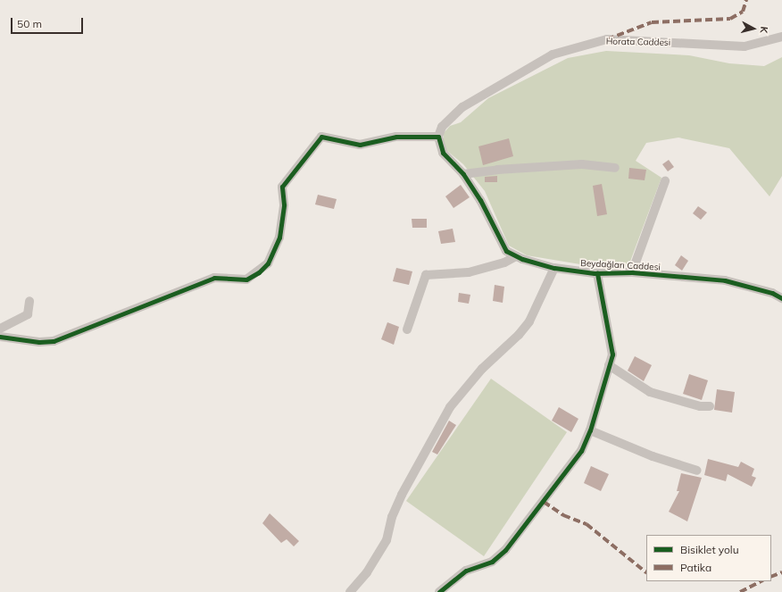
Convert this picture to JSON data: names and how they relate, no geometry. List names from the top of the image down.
{
  "streets": {
    "street": ["Horata Caddesi", "Beydağları Caddesi"]
  },
  "crossings": [
    ["Horata Caddesi", "Beydağları Caddesi"]
  ],
  "legend": ["Bisiklet yolu", "Patika"],
  "scale_bar": "50 m",
  "north": "right"
}
